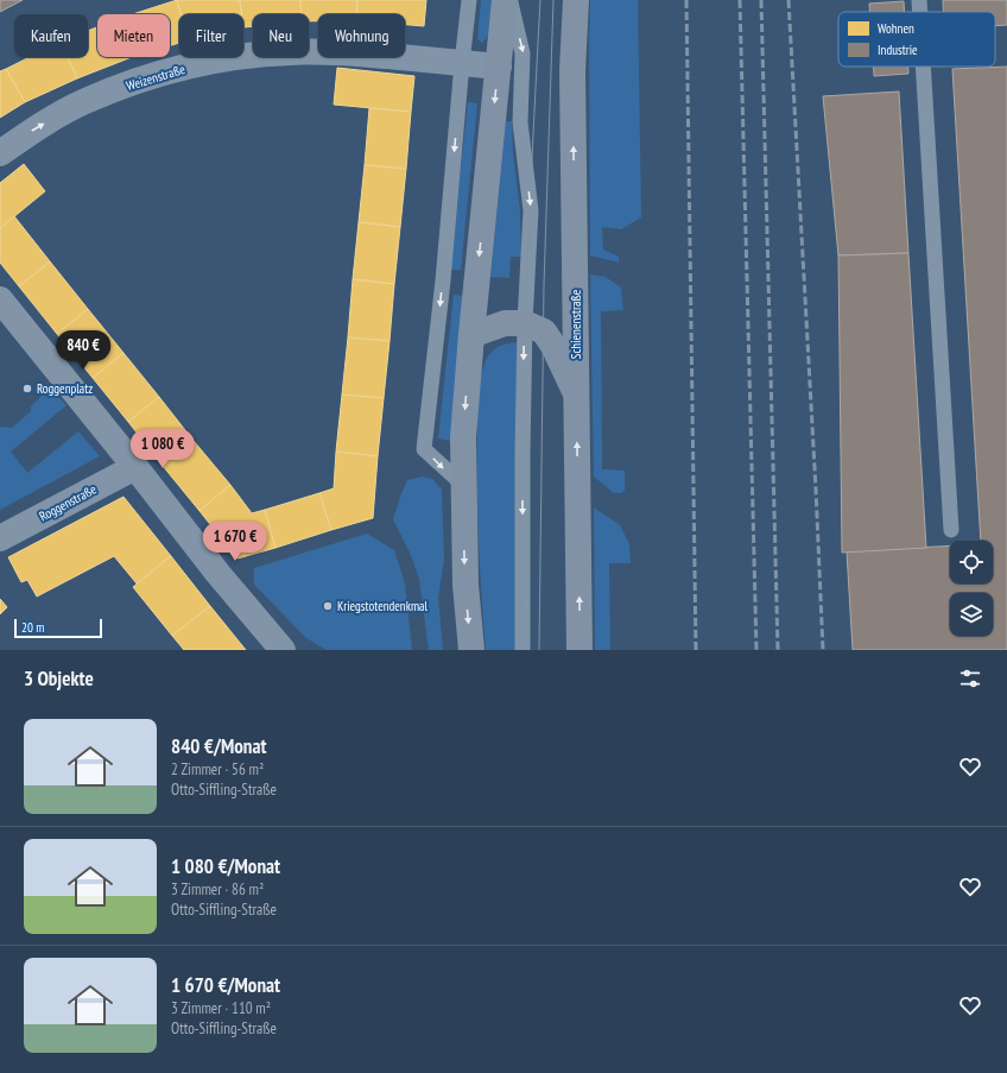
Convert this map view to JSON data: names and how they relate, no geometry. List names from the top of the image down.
{
  "streets": {
    "main road": ["Schienenstraße"],
    "street": ["Weizenstraße", "Roggenstraße"]
  },
  "one_way": ["Weizenstraße"],
  "places": ["Roggenplatz", "Kriegstotendenkmal"],
  "legend": ["Wohnen", "Industrie"],
  "scale_bar": "20 m",
  "page": {
    "chip": [
      "Kaufen",
      "Mieten",
      "Filter",
      "Neu",
      "Wohnung"
    ],
    "price": ["840 €", "1 080 €", "1 670 €"],
    "scale": "20 m",
    "heading": "3 Objekte",
    "list": [
      {
        "name": "840 €/Monat",
        "note": "2 Zimmer · 56 m² · Otto-Siffling-Straße"
      },
      {
        "name": "1 080 €/Monat",
        "note": "3 Zimmer · 86 m² · Otto-Siffling-Straße"
      },
      {
        "name": "1 670 €/Monat",
        "note": "3 Zimmer · 110 m² · Otto-Siffling-Straße"
      }
    ]
  }
}
